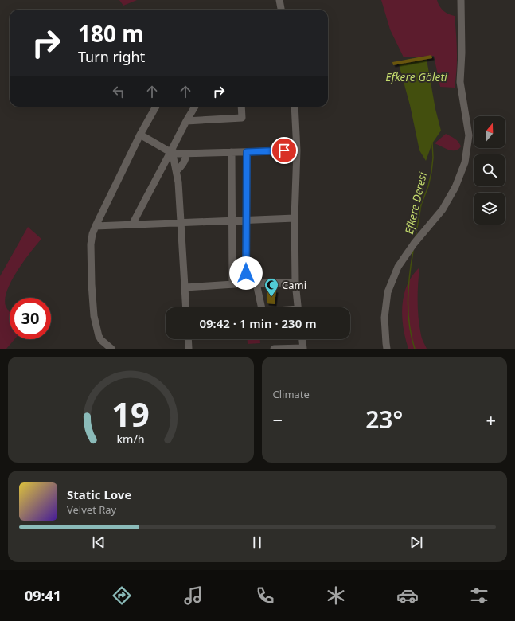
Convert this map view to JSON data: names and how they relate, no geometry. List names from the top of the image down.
{
  "water": ["Efkere Göleti", "Efkere Deresi"],
  "places": {
    "mosque": ["Cami"]
  },
  "north": "top",
  "page": {
    "turn": ["180 m", "Turn right"],
    "limit": "30",
    "trip": "09:42 · 1 min · 230 m",
    "tile": "Climate",
    "heat": ["−", "23°", "+"],
    "song": ["Static Love", "Velvet Ray"],
    "tabs": "09:41",
    "gauge": ["19", "km/h"]
  }
}
